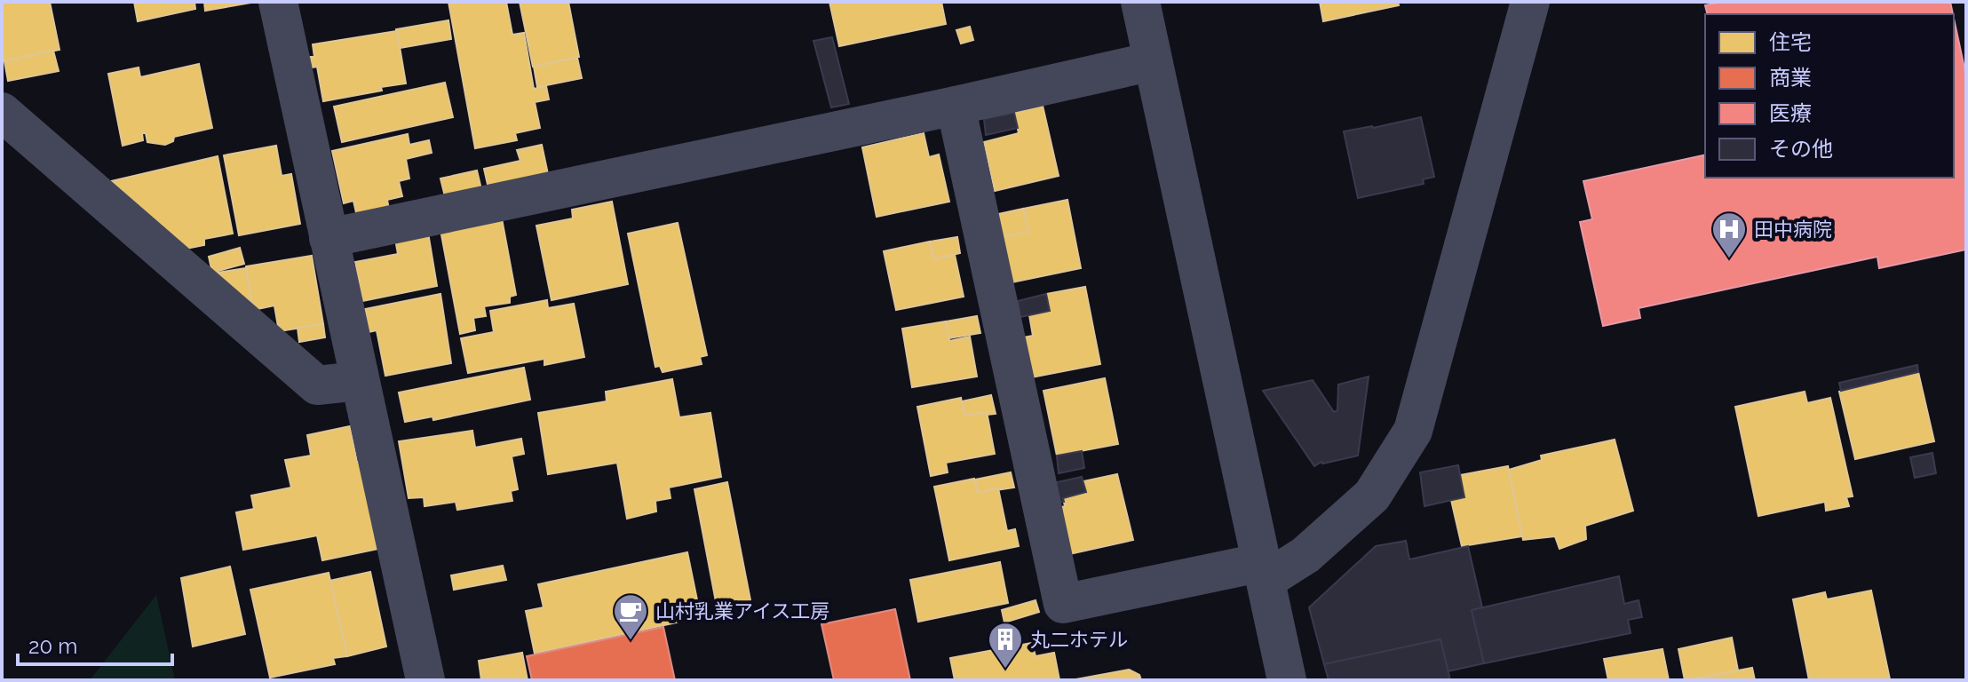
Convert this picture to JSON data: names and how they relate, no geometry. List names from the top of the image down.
{
  "places": {
    "hospital": ["田中病院"],
    "cafe": ["山村乳業アイス工房"],
    "building": ["丸二ホテル"]
  },
  "legend": [
    "住宅",
    "商業",
    "医療",
    "その他"
  ],
  "scale_bar": "20 m"
}
